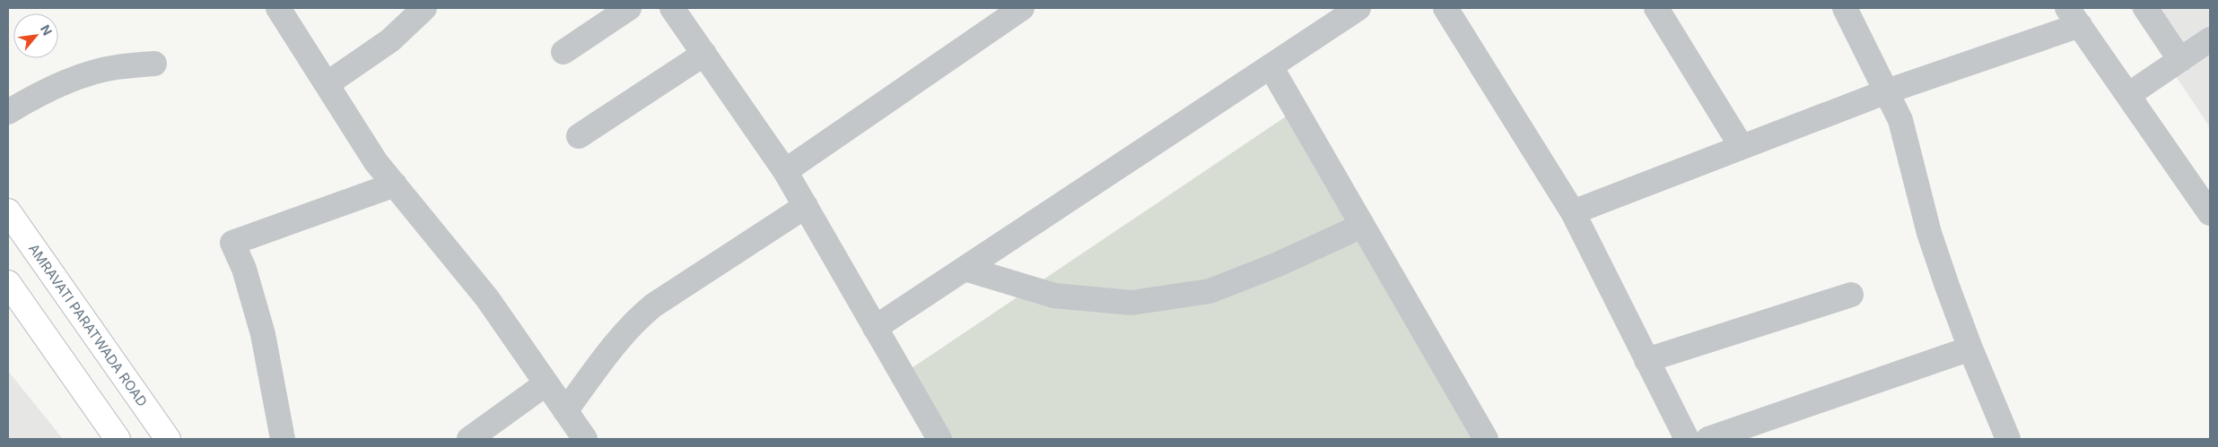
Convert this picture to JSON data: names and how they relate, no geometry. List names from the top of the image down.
{
  "streets": {
    "main road": ["AMRAVATI PARATWADA ROAD"]
  },
  "north": "top right"
}
